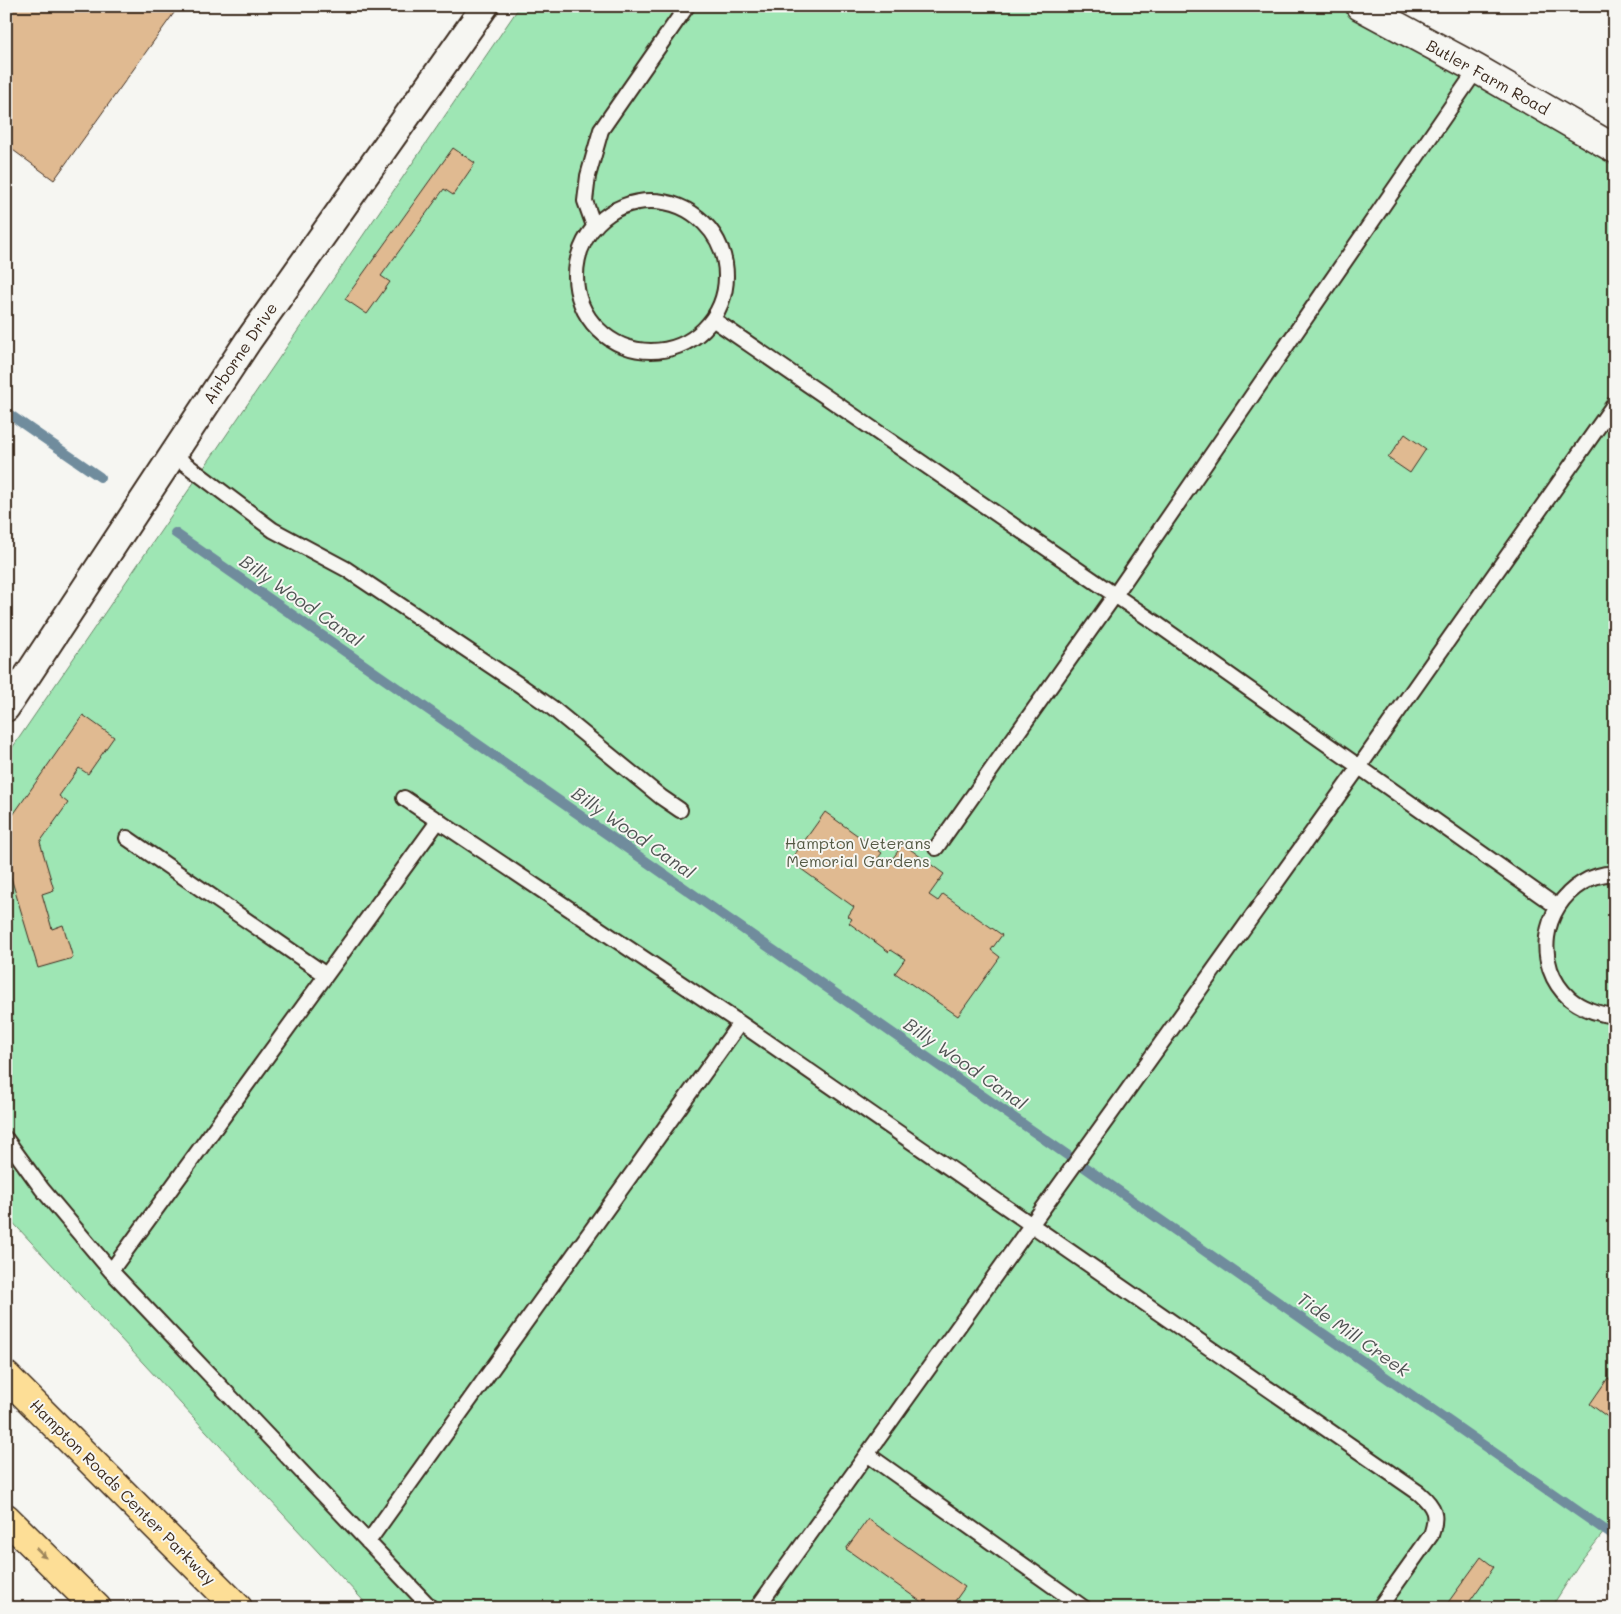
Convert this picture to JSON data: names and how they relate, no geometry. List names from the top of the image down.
{
  "streets": {
    "main road": ["Hampton Roads Center Parkway"],
    "street": ["Butler Farm Road", "Airborne Drive"]
  },
  "water": ["Billy Wood Canal", "Tide Mill Creek"],
  "parks": ["Hampton Veterans Memorial Gardens"]
}
